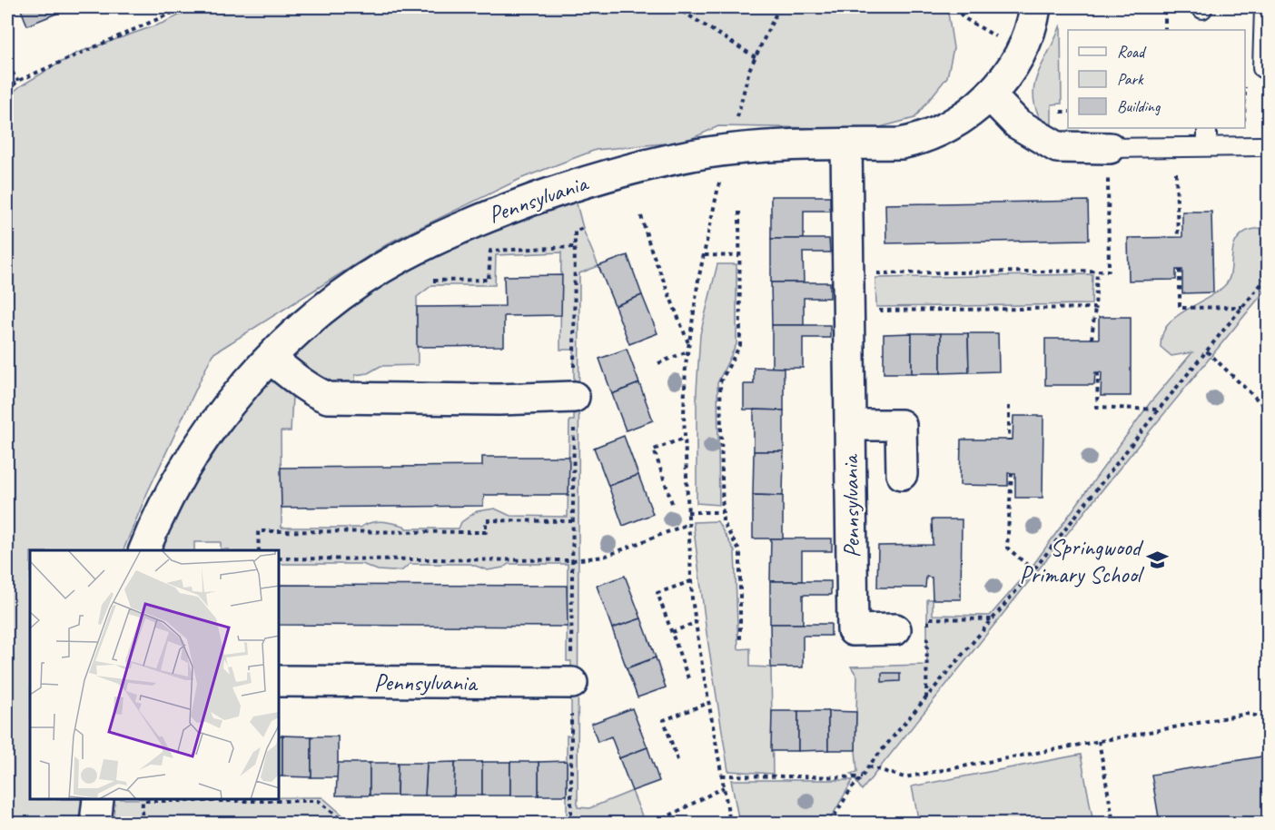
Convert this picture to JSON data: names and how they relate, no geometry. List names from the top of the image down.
{
  "streets": {
    "street": ["Pennsylvania"]
  },
  "places": {
    "school or university": ["Springwood Primary School"]
  },
  "legend": ["Road", "Park", "Building"]
}
